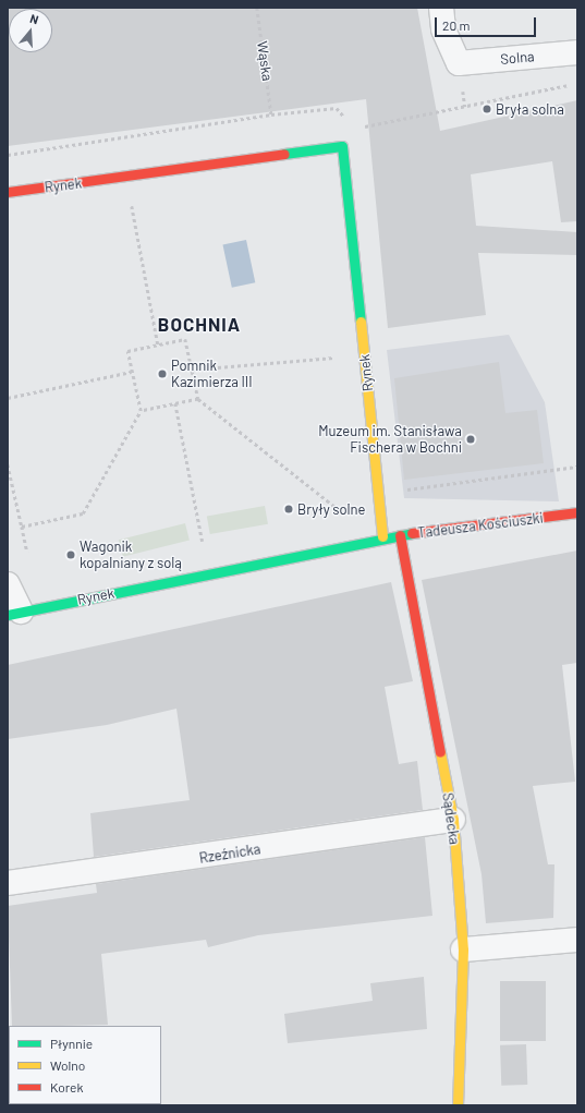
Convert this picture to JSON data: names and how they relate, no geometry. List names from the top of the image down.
{
  "streets": {
    "street": [
      "Solna",
      "Rynek",
      "Tadeusza Kościuszki",
      "Sądecka",
      "Rzeźnicka"
    ],
    "path": ["Wąska"]
  },
  "crossings": [
    ["Rynek", "Tadeusza Kościuszki"],
    ["Tadeusza Kościuszki", "Sądecka"],
    ["Sądecka", "Rzeźnicka"]
  ],
  "districts": ["BOCHNIA"],
  "places": [
    "Bryła solna",
    "Pomnik Kazimierza III",
    "Muzeum im. Stanisława Fischera w Bochni",
    "Bryły solne",
    "Wagonik kopalniany z solą"
  ],
  "legend": ["Płynnie", "Wolno", "Korek"],
  "scale_bar": "20 m",
  "north": "top"
}
